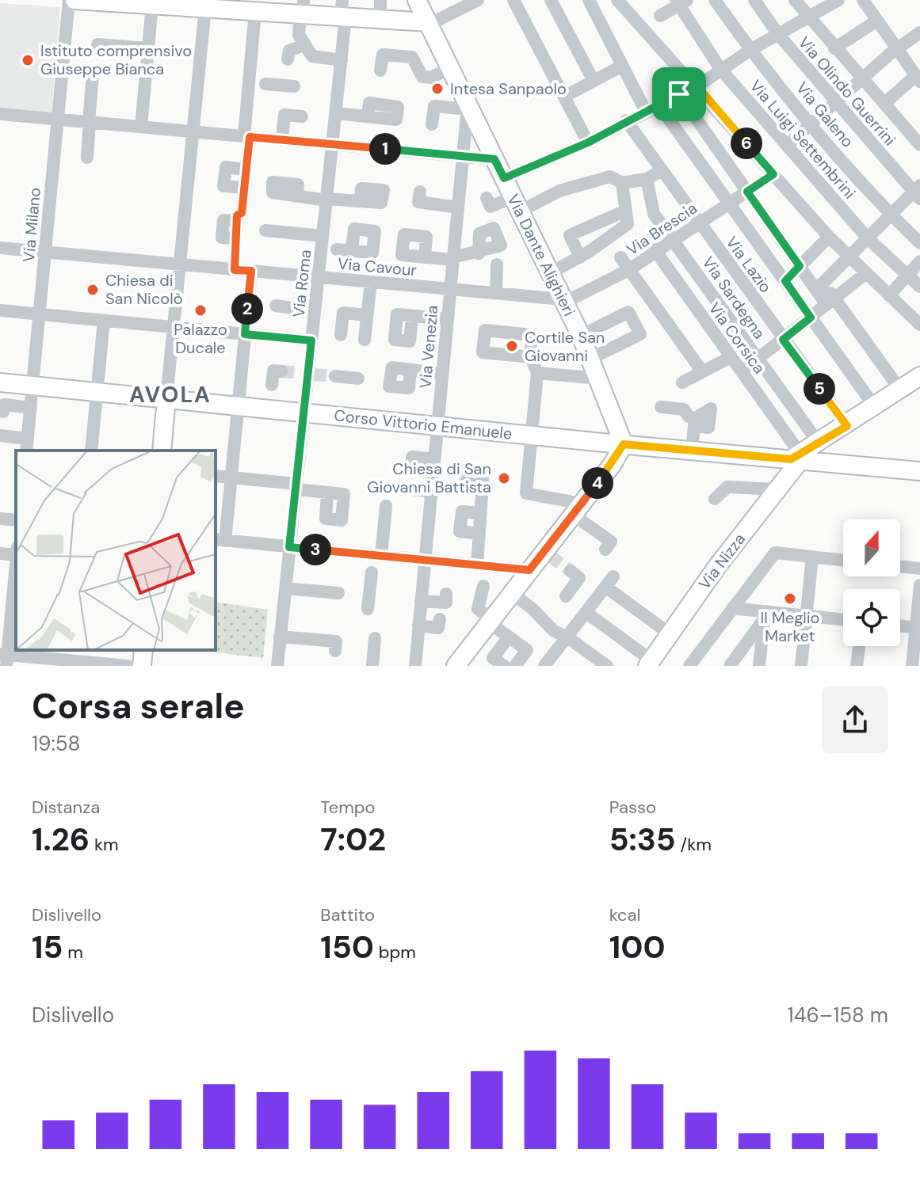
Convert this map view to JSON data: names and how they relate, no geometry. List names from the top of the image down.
{
  "streets": {
    "main road": ["Via Dante Alighieri", "Corso Vittorio Emanuele", "Via Nizza"],
    "street": [
      "Via Olindo Guerrini",
      "Via Galeno",
      "Via Luigi Settembrini",
      "Via Milano",
      "Via Brescia",
      "Via Lazio",
      "Via Cavour",
      "Via Roma",
      "Via Sardegna",
      "Via Corsica",
      "Via Venezia"
    ]
  },
  "crossings": [
    ["Via Milano", "Via Cavour"],
    ["Via Brescia", "Via Dante Alighieri"],
    ["Via Brescia", "Via Lazio"],
    ["Via Brescia", "Via Cavour"],
    ["Via Brescia", "Via Sardegna"],
    ["Via Brescia", "Via Corsica"],
    ["Via Dante Alighieri", "Via Cavour"],
    ["Via Dante Alighieri", "Via Venezia"],
    ["Via Dante Alighieri", "Corso Vittorio Emanuele"],
    ["Via Lazio", "Via Nizza"],
    ["Via Cavour", "Via Roma"],
    ["Via Cavour", "Via Venezia"],
    ["Via Roma", "Corso Vittorio Emanuele"],
    ["Via Sardegna", "Via Nizza"],
    ["Via Corsica", "Via Nizza"],
    ["Via Venezia", "Corso Vittorio Emanuele"]
  ],
  "districts": ["AVOLA"],
  "places": [
    "Istituto comprensivo Giuseppe Bianca",
    "Intesa Sanpaolo",
    "Chiesa di San Nicolò",
    "Palazzo Ducale",
    "Cortile San Giovanni",
    "Chiesa di San Giovanni Battista",
    "Il Meglio Market"
  ],
  "north": "top",
  "page": {
    "pins": [
      "6",
      "1",
      "2",
      "5",
      "4",
      "3"
    ],
    "heading": ["Corsa serale", "19:58"],
    "stats": [
      ["Distanza", "1.26 km"],
      ["Tempo", "7:02"],
      ["Passo", "5:35 /km"],
      ["Dislivello", "15 m"],
      ["Battito", "150 bpm"],
      ["kcal", "100"]
    ],
    "chart": ["Dislivello", "146–158 m"]
  }
}
